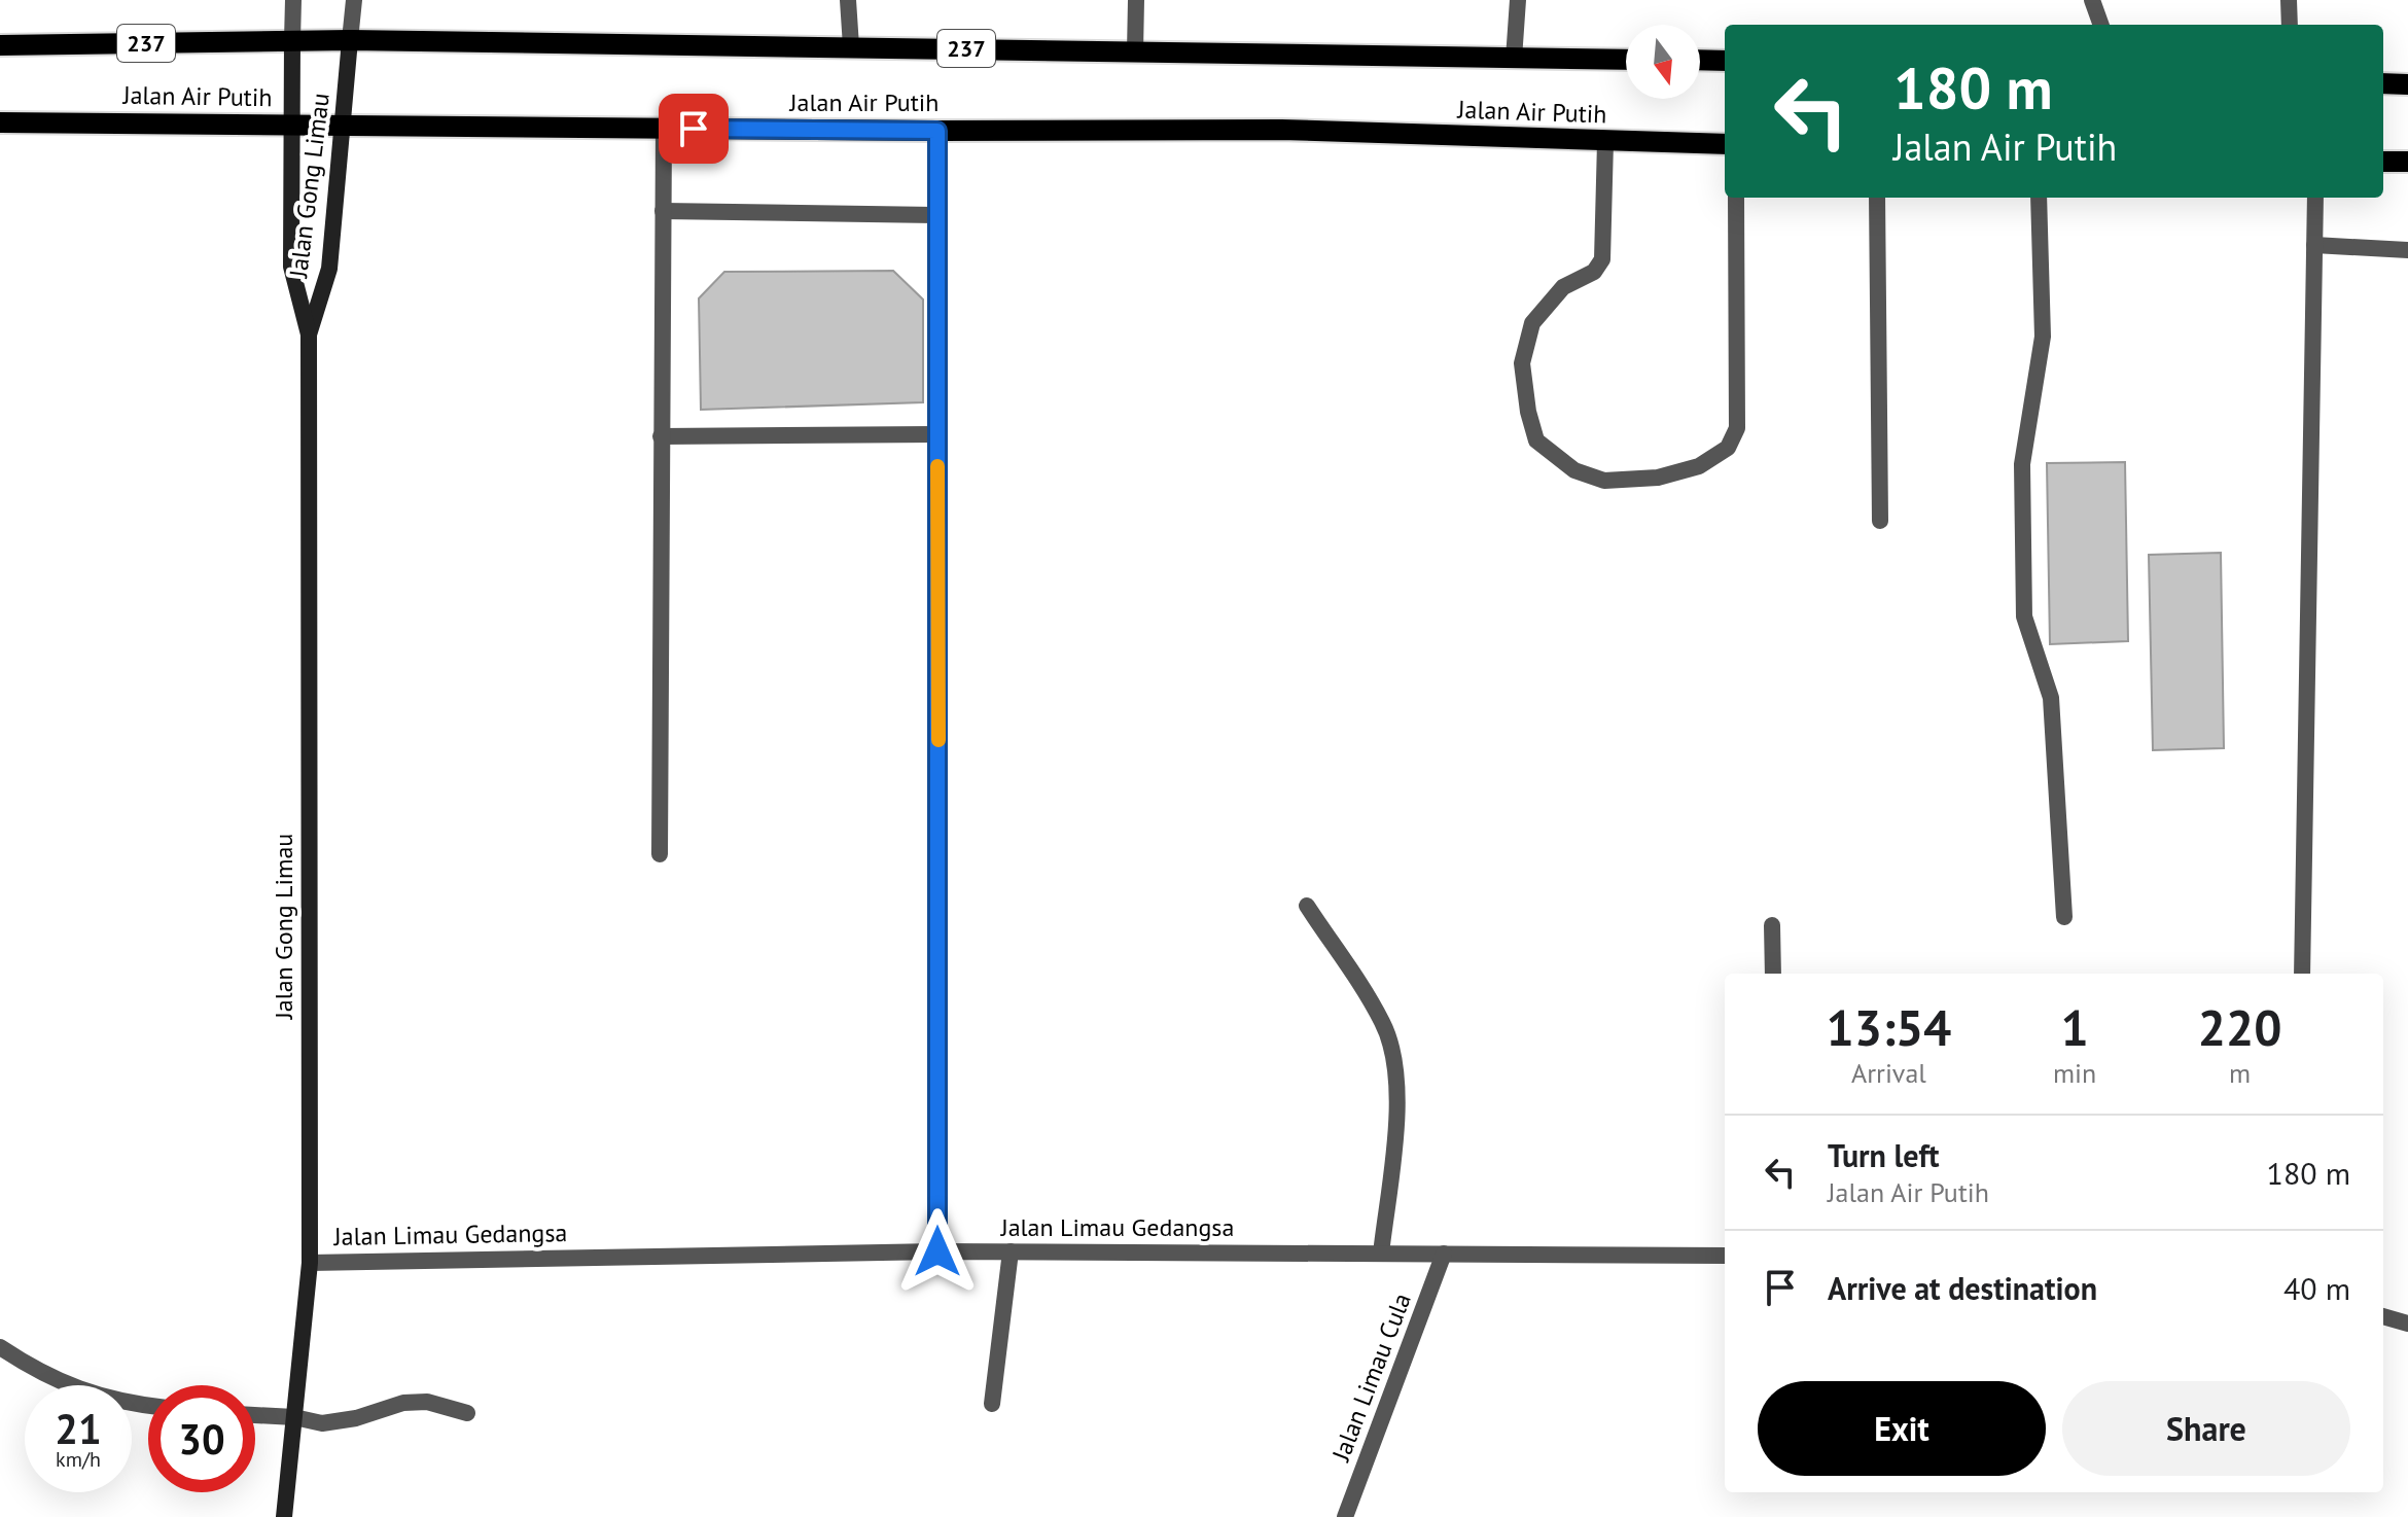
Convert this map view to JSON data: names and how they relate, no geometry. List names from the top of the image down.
{
  "streets": {
    "main road": ["237", "Jalan Air Putih"],
    "street": ["Jalan Gong Limau", "Jalan Limau Gedangsa", "Jalan Limau Cula"]
  },
  "crossings": [
    ["Jalan Air Putih", "Jalan Gong Limau"],
    ["Jalan Gong Limau", "Jalan Limau Gedangsa"],
    ["Jalan Limau Gedangsa", "Jalan Limau Cula"]
  ],
  "north": "bottom",
  "page": {
    "turn": ["180 m", "Jalan Air Putih"],
    "eta": [
      "13:54",
      "Arrival",
      "1",
      "min",
      "220",
      "m"
    ],
    "list": [
      {
        "name": "Turn left",
        "note": "Jalan Air Putih",
        "value": "180 m"
      },
      {
        "name": "Arrive at destination",
        "value": "40 m"
      }
    ],
    "buttons": ["Exit", "Share"],
    "speed": "21 km/h",
    "limit": "30"
  }
}
